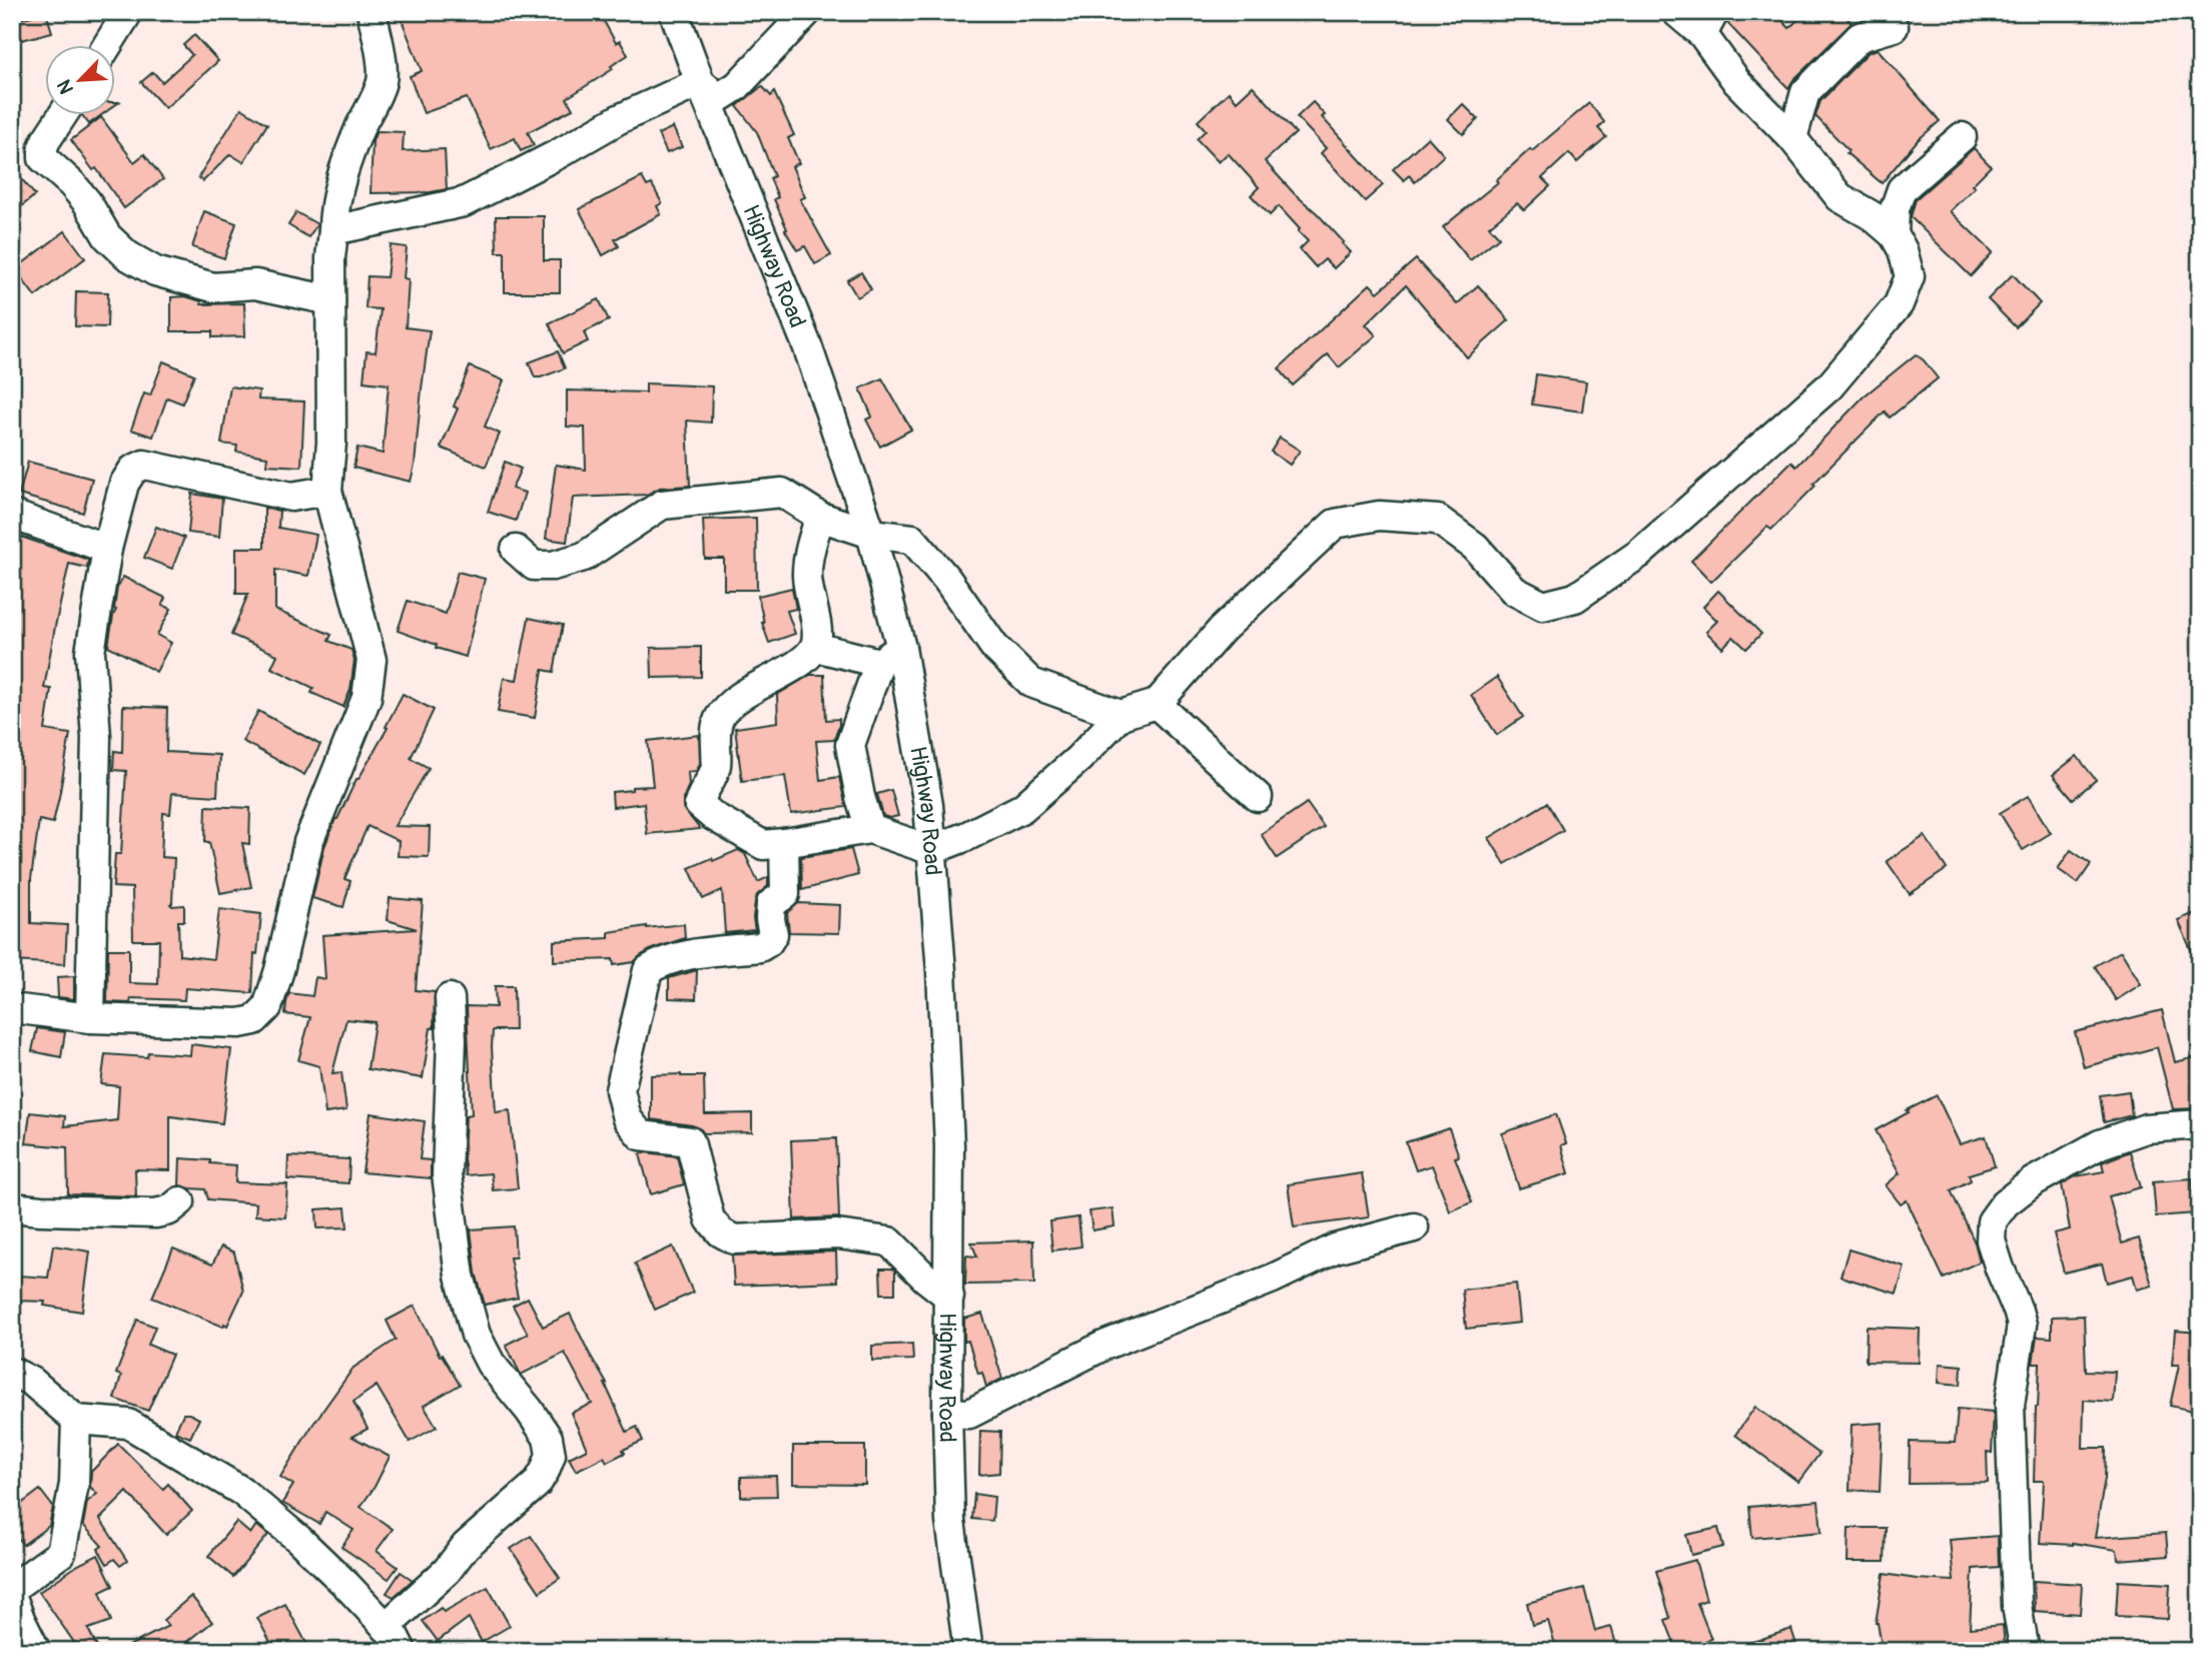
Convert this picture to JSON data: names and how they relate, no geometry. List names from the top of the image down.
{
  "streets": {
    "street": ["Highway Road"]
  },
  "north": "bottom left"
}
